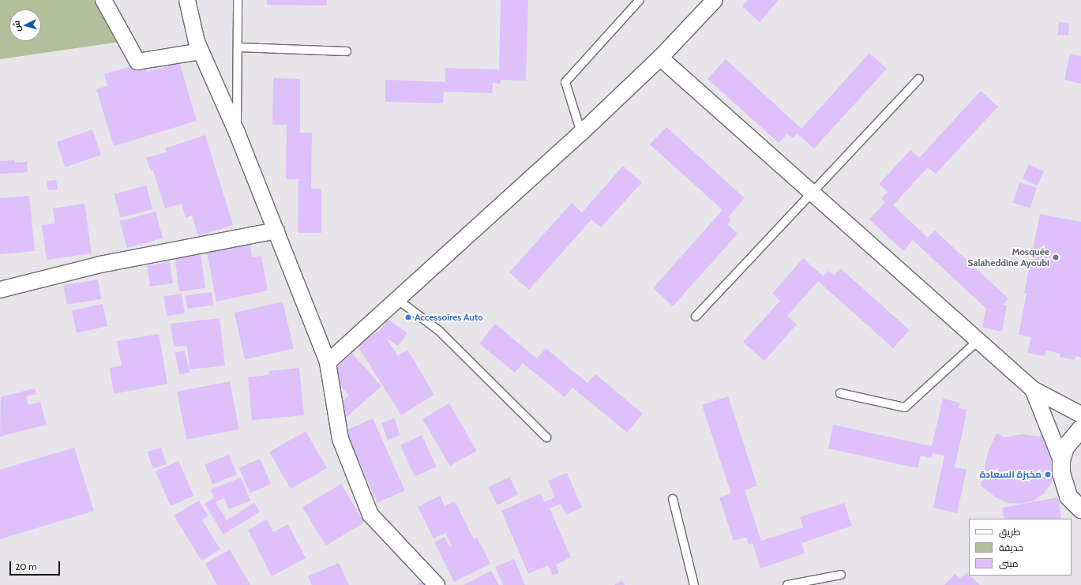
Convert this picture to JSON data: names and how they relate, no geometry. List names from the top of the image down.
{
  "places": ["Mosquée Salaheddine Ayoubi", "Accessoires Auto", "مخبزة السعادة"],
  "legend": ["طريق", "حديقة", "مبنى"],
  "scale_bar": "20 m",
  "north": "left"
}
